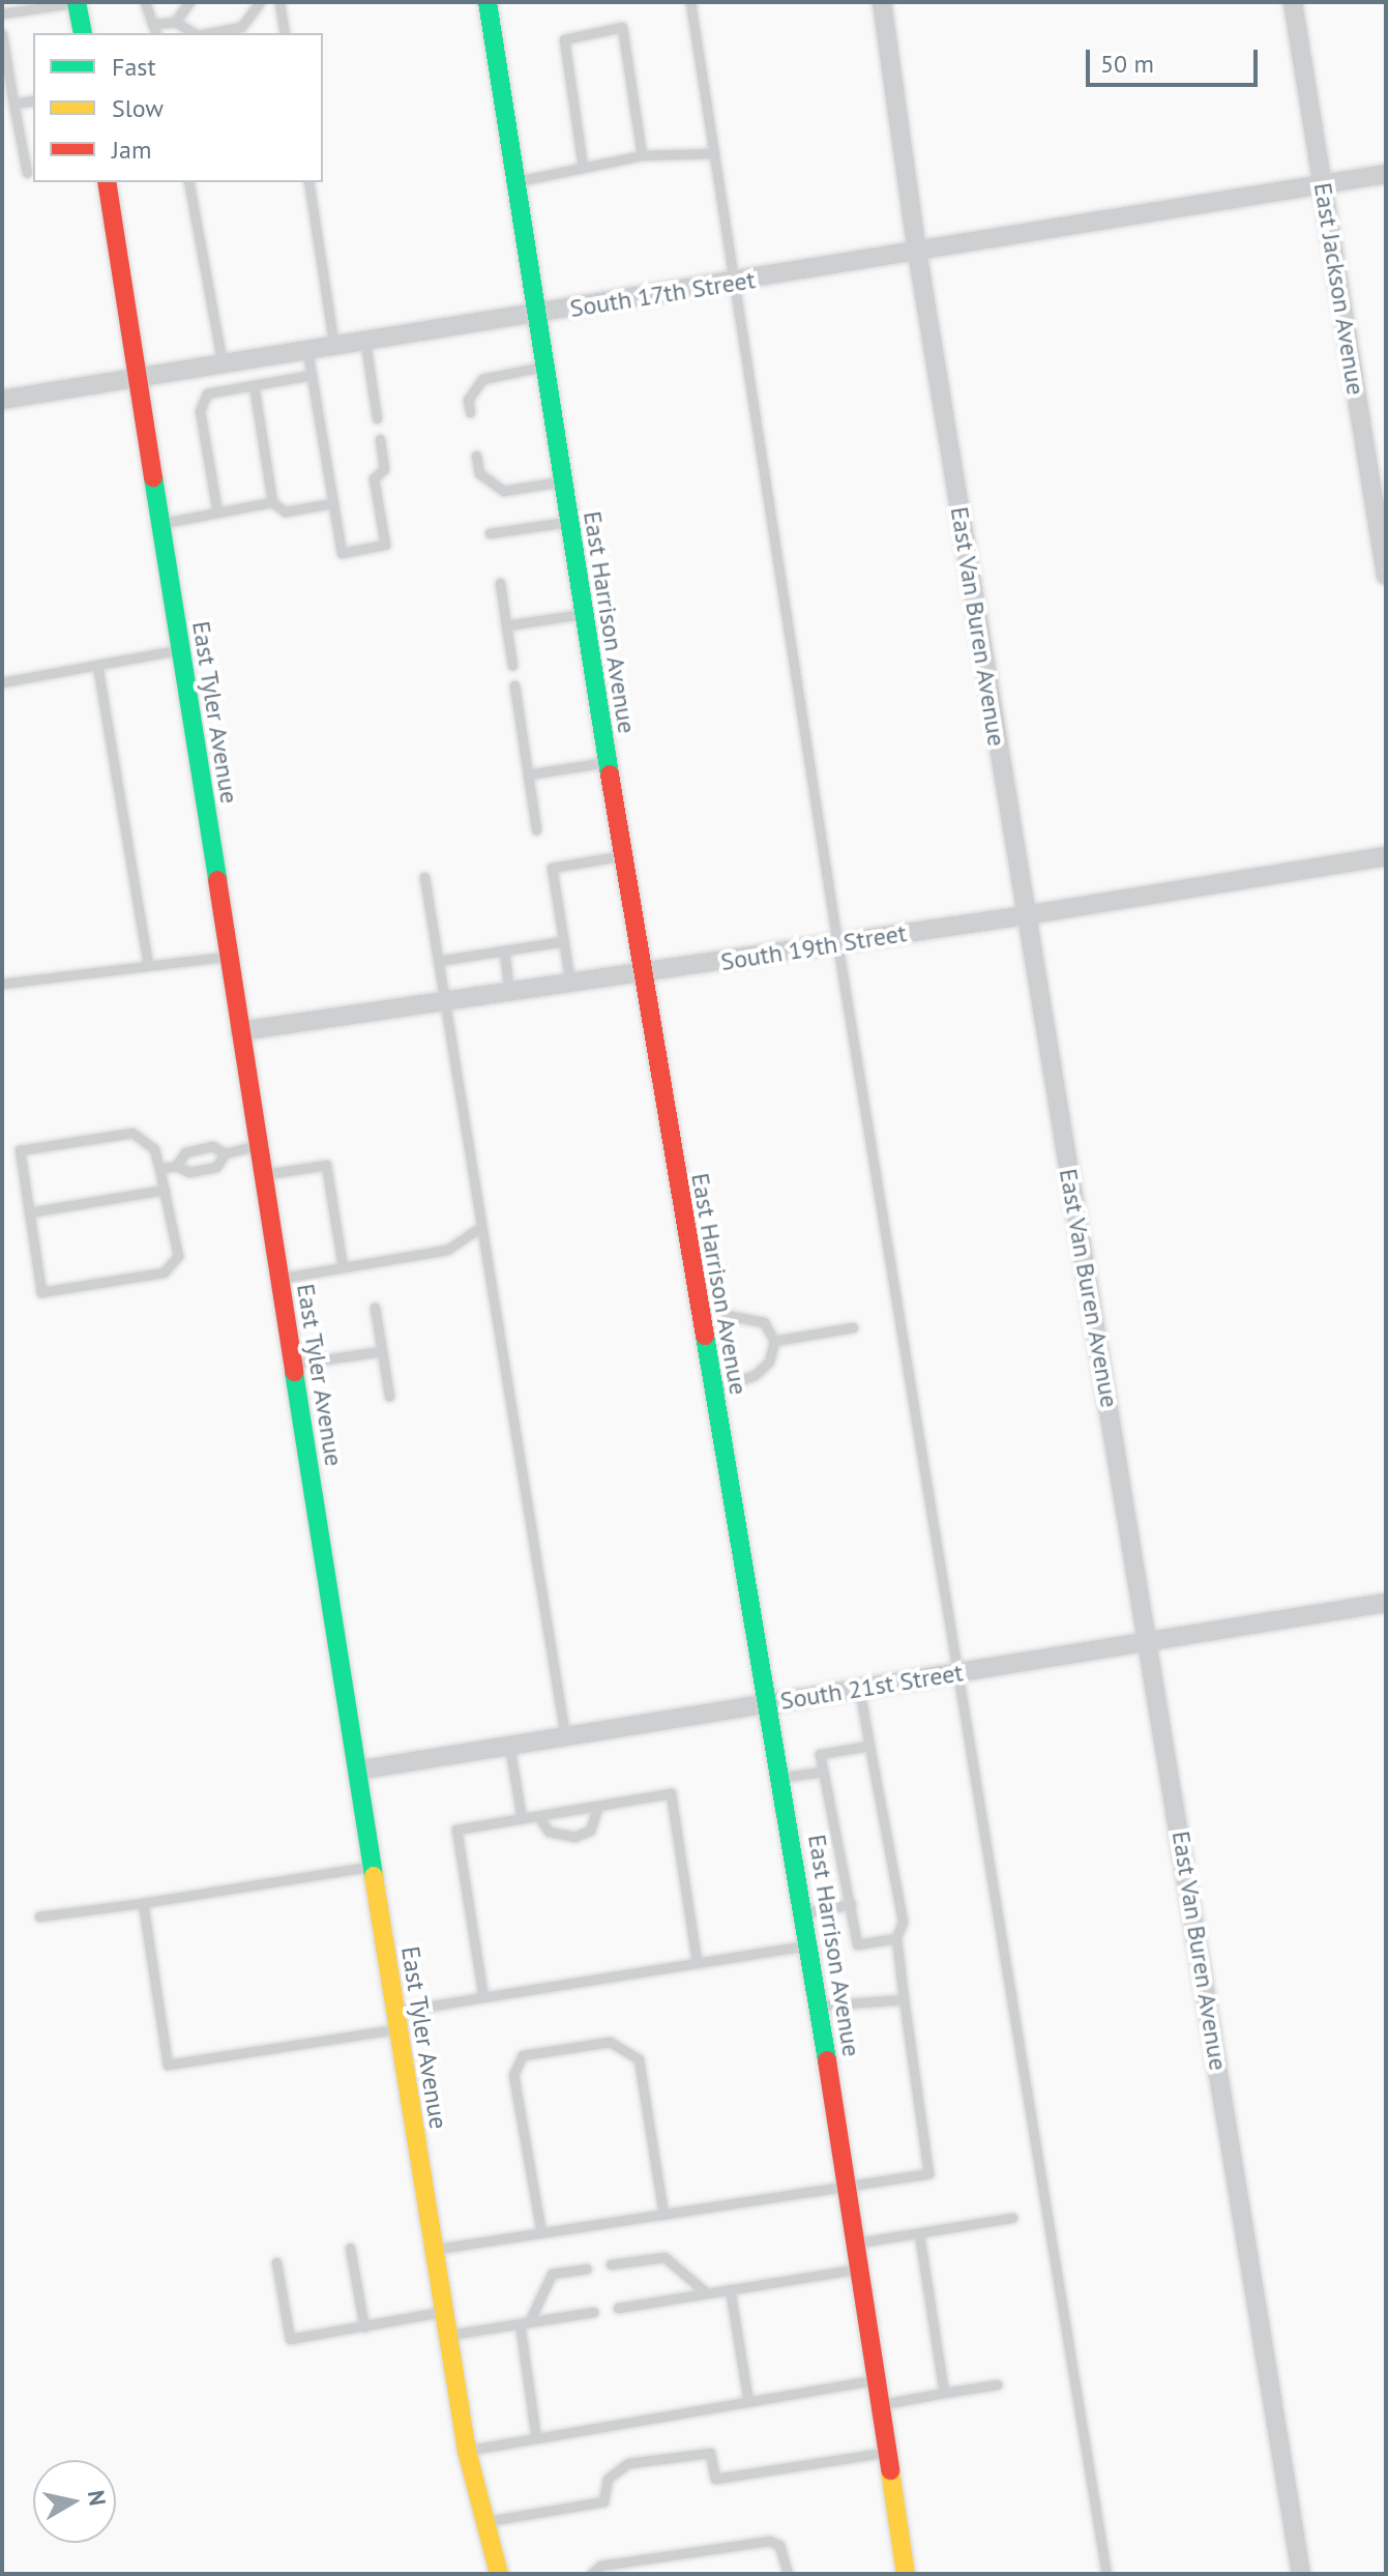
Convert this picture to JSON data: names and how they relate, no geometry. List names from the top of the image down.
{
  "streets": {
    "main road": ["East Harrison Avenue", "East Tyler Avenue"],
    "street": [
      "East Jackson Avenue",
      "South 17th Street",
      "East Van Buren Avenue",
      "South 19th Street",
      "South 21st Street"
    ]
  },
  "crossings": [
    ["East Jackson Avenue", "South 17th Street"],
    ["South 17th Street", "East Harrison Avenue"],
    ["South 17th Street", "East Van Buren Avenue"],
    ["South 17th Street", "East Tyler Avenue"],
    ["East Harrison Avenue", "South 19th Street"],
    ["East Harrison Avenue", "South 21st Street"],
    ["East Van Buren Avenue", "South 19th Street"],
    ["East Van Buren Avenue", "South 21st Street"],
    ["East Tyler Avenue", "South 19th Street"],
    ["East Tyler Avenue", "South 21st Street"]
  ],
  "legend": ["Fast", "Slow", "Jam"],
  "scale_bar": "50 m",
  "north": "right"
}
